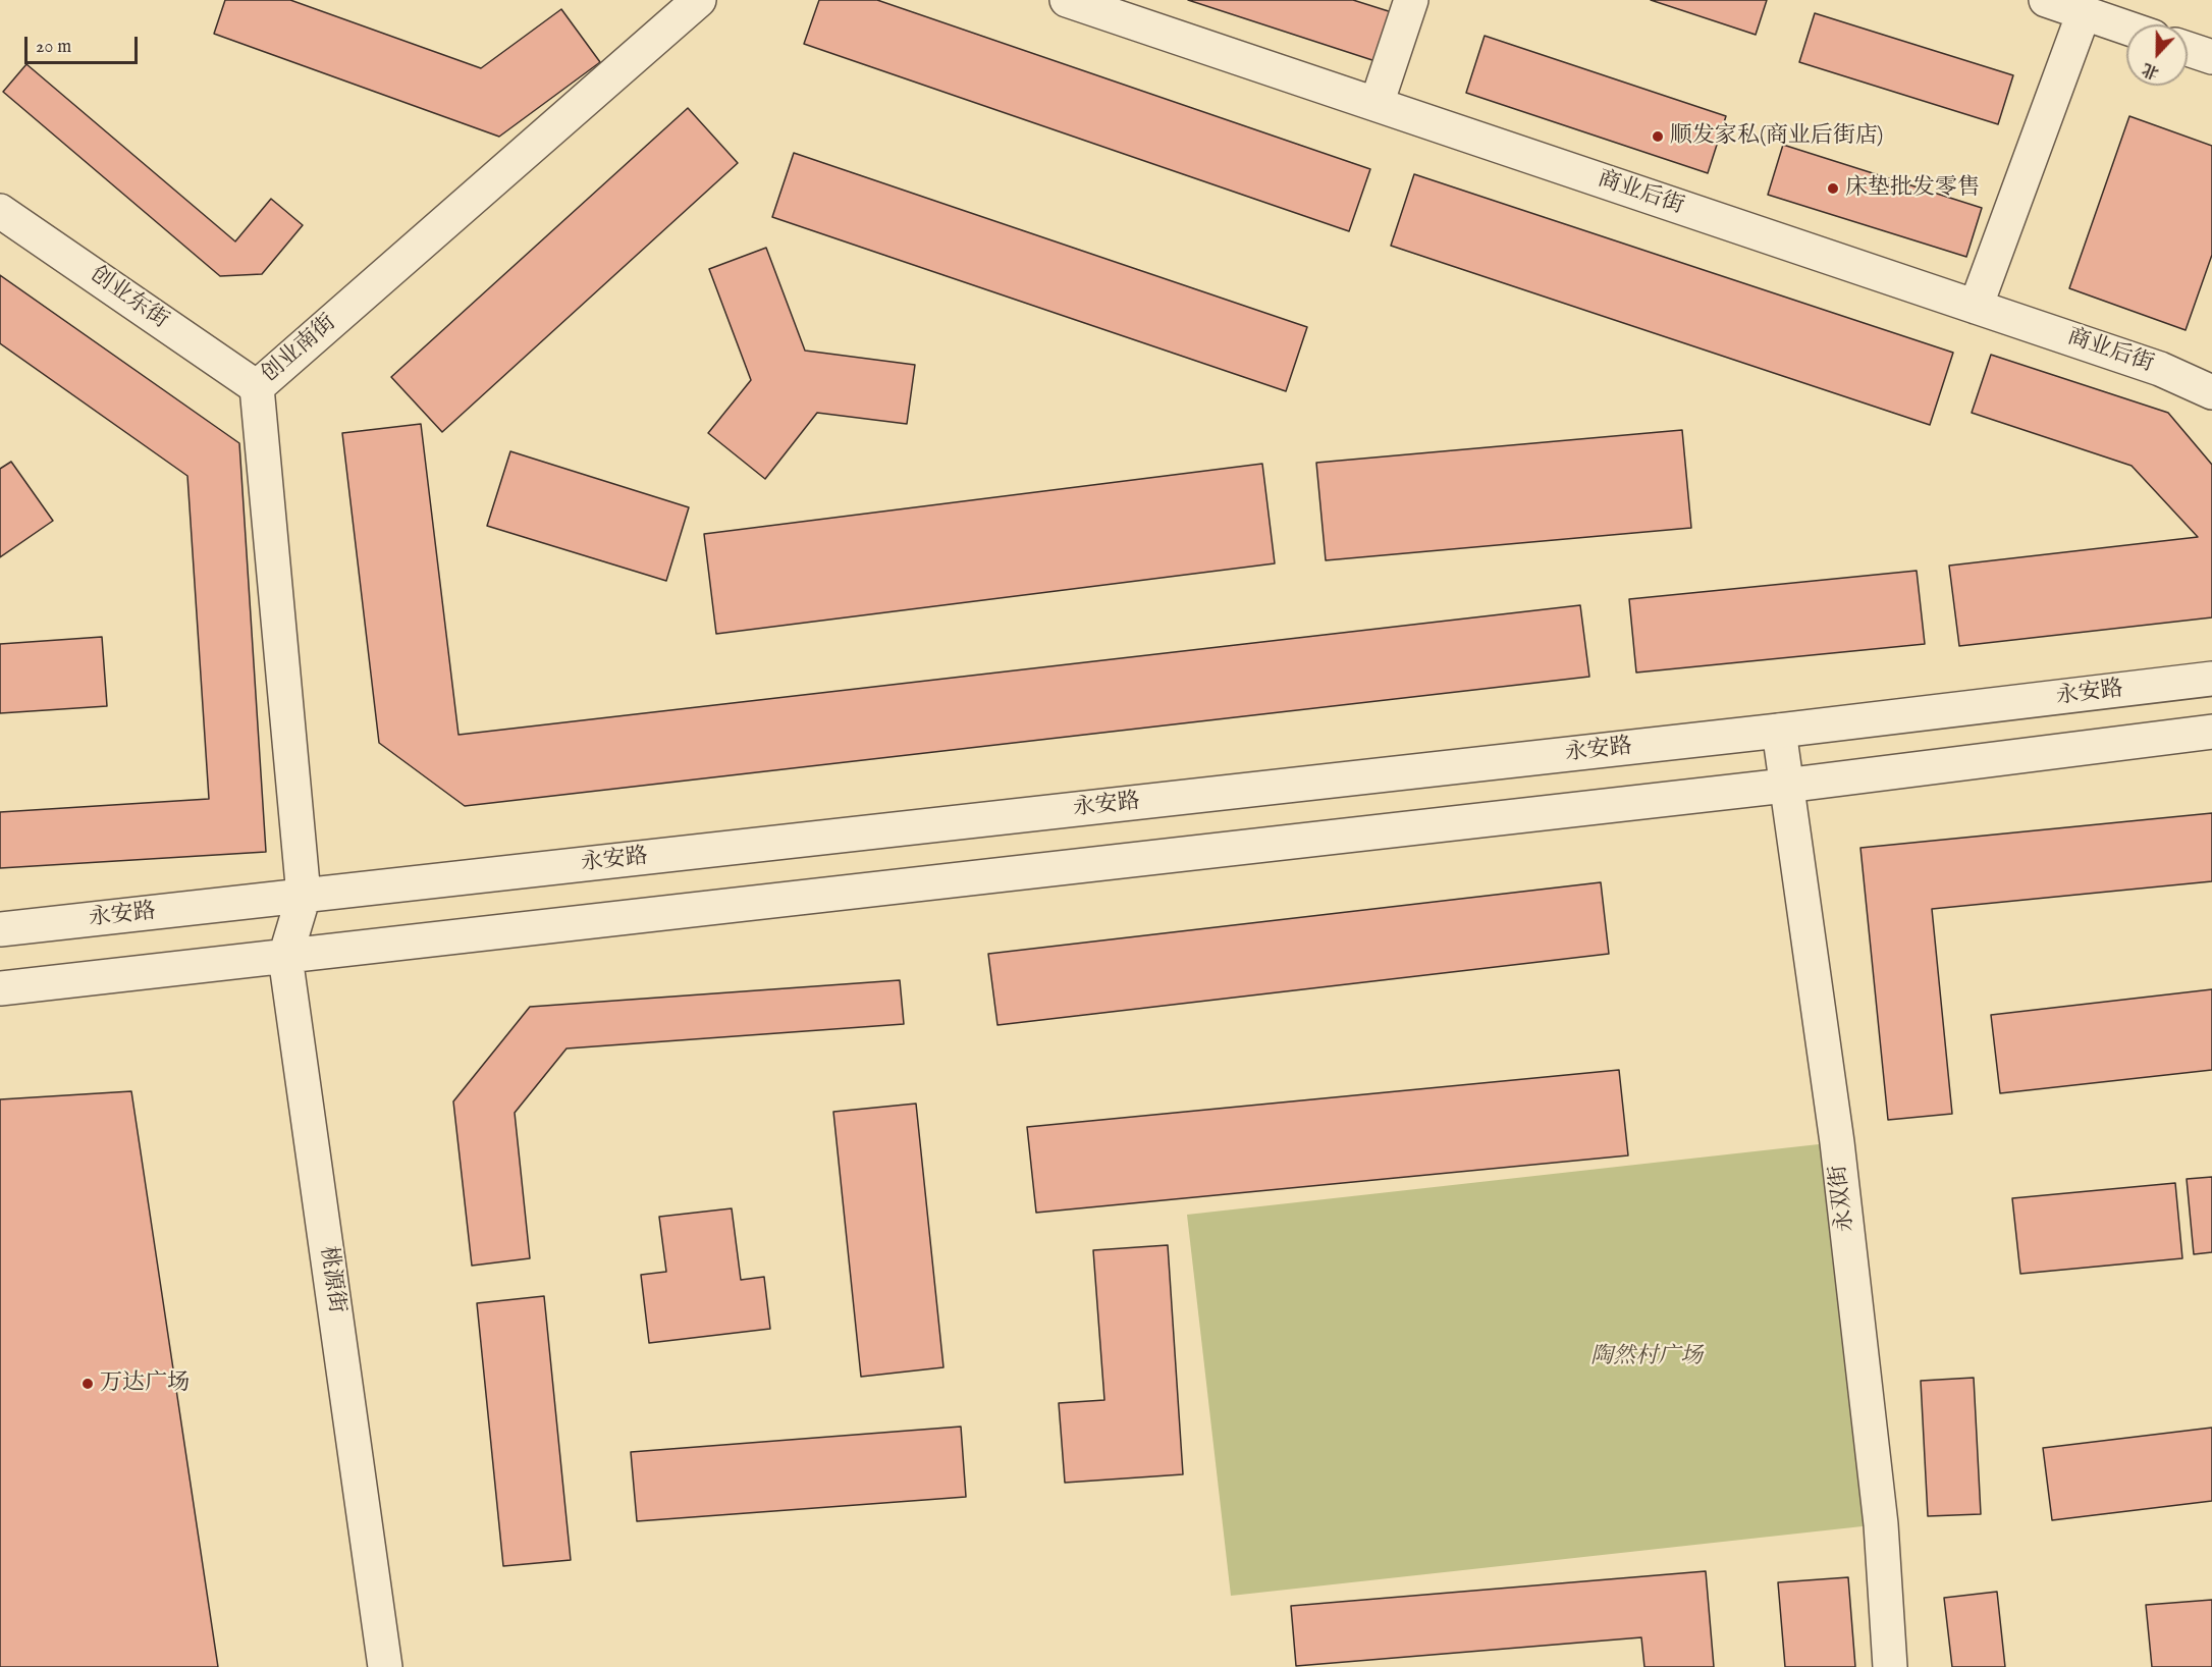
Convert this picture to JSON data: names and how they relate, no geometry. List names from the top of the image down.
{
  "streets": {
    "street": [
      "商业后街",
      "创业东街",
      "创业南街",
      "永安路",
      "永双街",
      "桃源街"
    ]
  },
  "crossings": [
    ["创业东街", "创业南街"],
    ["创业南街", "永安路"],
    ["创业南街", "桃源街"],
    ["永安路", "永双街"],
    ["永安路", "桃源街"]
  ],
  "parks": ["陶然村广场"],
  "places": ["顺发家私(商业后街店)", "床垫批发零售", "万达广场"],
  "scale_bar": "20 m",
  "north": "bottom"
}
